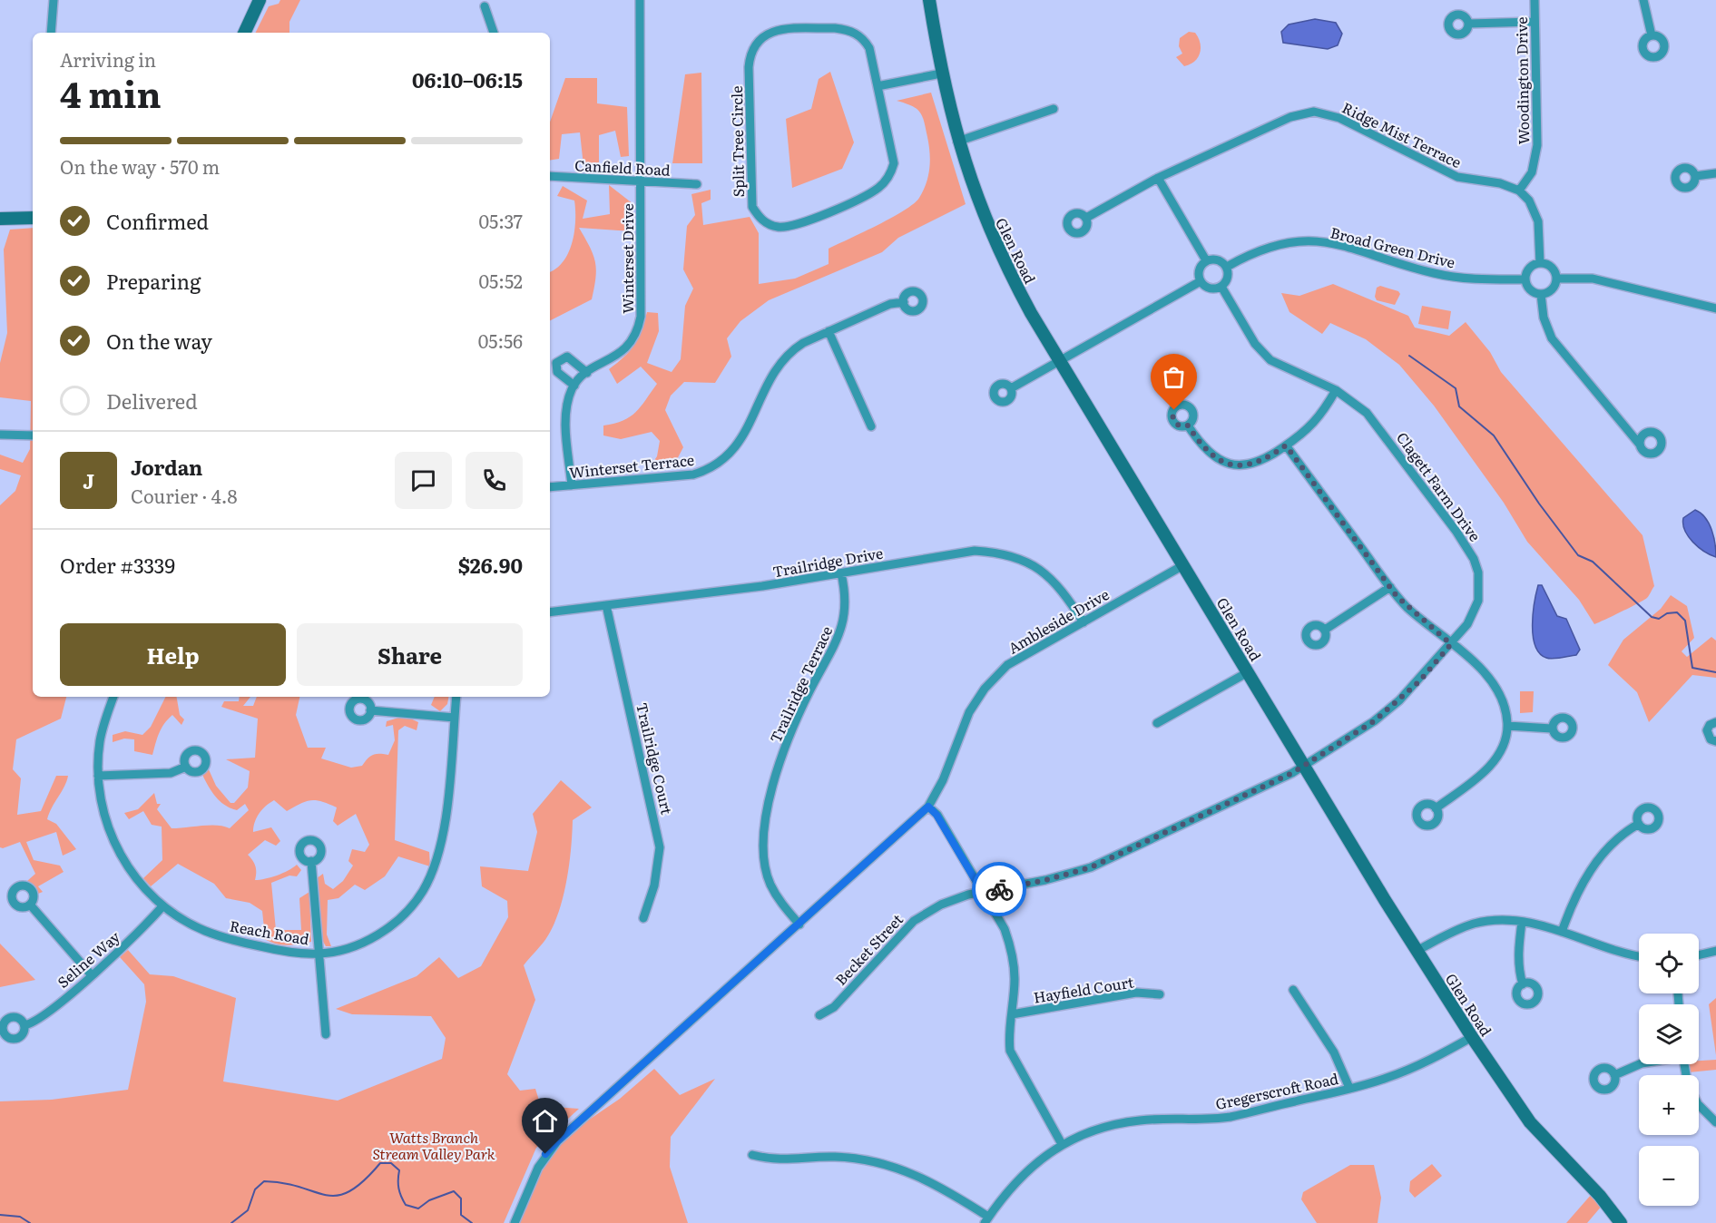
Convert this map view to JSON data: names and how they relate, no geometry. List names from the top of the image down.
{
  "streets": {
    "main road": ["Glen Road"],
    "street": [
      "Woodington Drive",
      "Ridge Mist Terrace",
      "Split Tree Circle",
      "Canfield Road",
      "Broad Green Drive",
      "Winterset Drive",
      "Winterset Terrace",
      "Clagett Farm Drive",
      "Trailridge Drive",
      "Ambleside Drive",
      "Trailridge Terrace",
      "Trailridge Court",
      "Reach Road",
      "Becket Street",
      "Seline Way",
      "Hayfield Court",
      "Gregerscroft Road"
    ]
  },
  "crossings": [
    ["Woodington Drive", "Ridge Mist Terrace"],
    ["Canfield Road", "Winterset Drive"],
    ["Broad Green Drive", "Clagett Farm Drive"],
    ["Glen Road", "Clagett Farm Drive"],
    ["Glen Road", "Ambleside Drive"],
    ["Glen Road", "Becket Street"],
    ["Glen Road", "Gregerscroft Road"],
    ["Winterset Drive", "Winterset Terrace"],
    ["Clagett Farm Drive", "Becket Street"],
    ["Trailridge Drive", "Ambleside Drive"],
    ["Trailridge Drive", "Trailridge Terrace"],
    ["Trailridge Drive", "Trailridge Court"],
    ["Ambleside Drive", "Trailridge Terrace"],
    ["Reach Road", "Seline Way"]
  ],
  "parks": ["Watts Branch Stream Valley Park"],
  "page": {
    "heading": ["4 min", "Arriving in", "06:10–06:15"],
    "panel": [
      "Jordan",
      "Courier · 4.8",
      "Order #3339",
      "$26.90"
    ],
    "bar": "On the way · 570 m",
    "list": [
      ["Confirmed", "05:37"],
      ["Preparing", "05:52"],
      ["On the way", "05:56"],
      "Delivered"
    ],
    "round": "J",
    "buttons": ["Help", "Share"],
    "map_buttons": ["+", "−"]
  }
}
